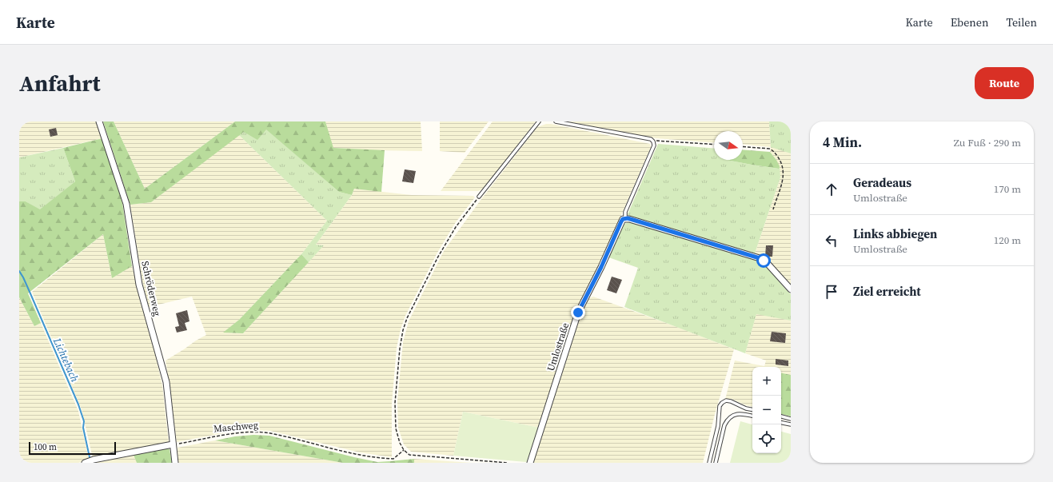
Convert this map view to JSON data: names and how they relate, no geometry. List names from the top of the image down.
{
  "streets": {
    "street": ["Schröderweg", "Umlostraße"],
    "path": ["Maschweg"]
  },
  "crossings": [
    ["Schröderweg", "Maschweg"]
  ],
  "water": ["Lichtebach"],
  "scale_bar": "100 m",
  "north": "right",
  "page": {
    "header": "Karte",
    "nav": ["Karte", "Ebenen", "Teilen"],
    "buttons": "Route",
    "title": "Anfahrt",
    "heading": ["4 Min.", "Zu Fuß · 290 m"],
    "list": [
      ["Geradeaus", "Umlostraße", "170 m"],
      ["Links abbiegen", "Umlostraße", "120 m"],
      "Ziel erreicht"
    ],
    "map_buttons": ["+", "−"],
    "scale": "100 m"
  }
}
